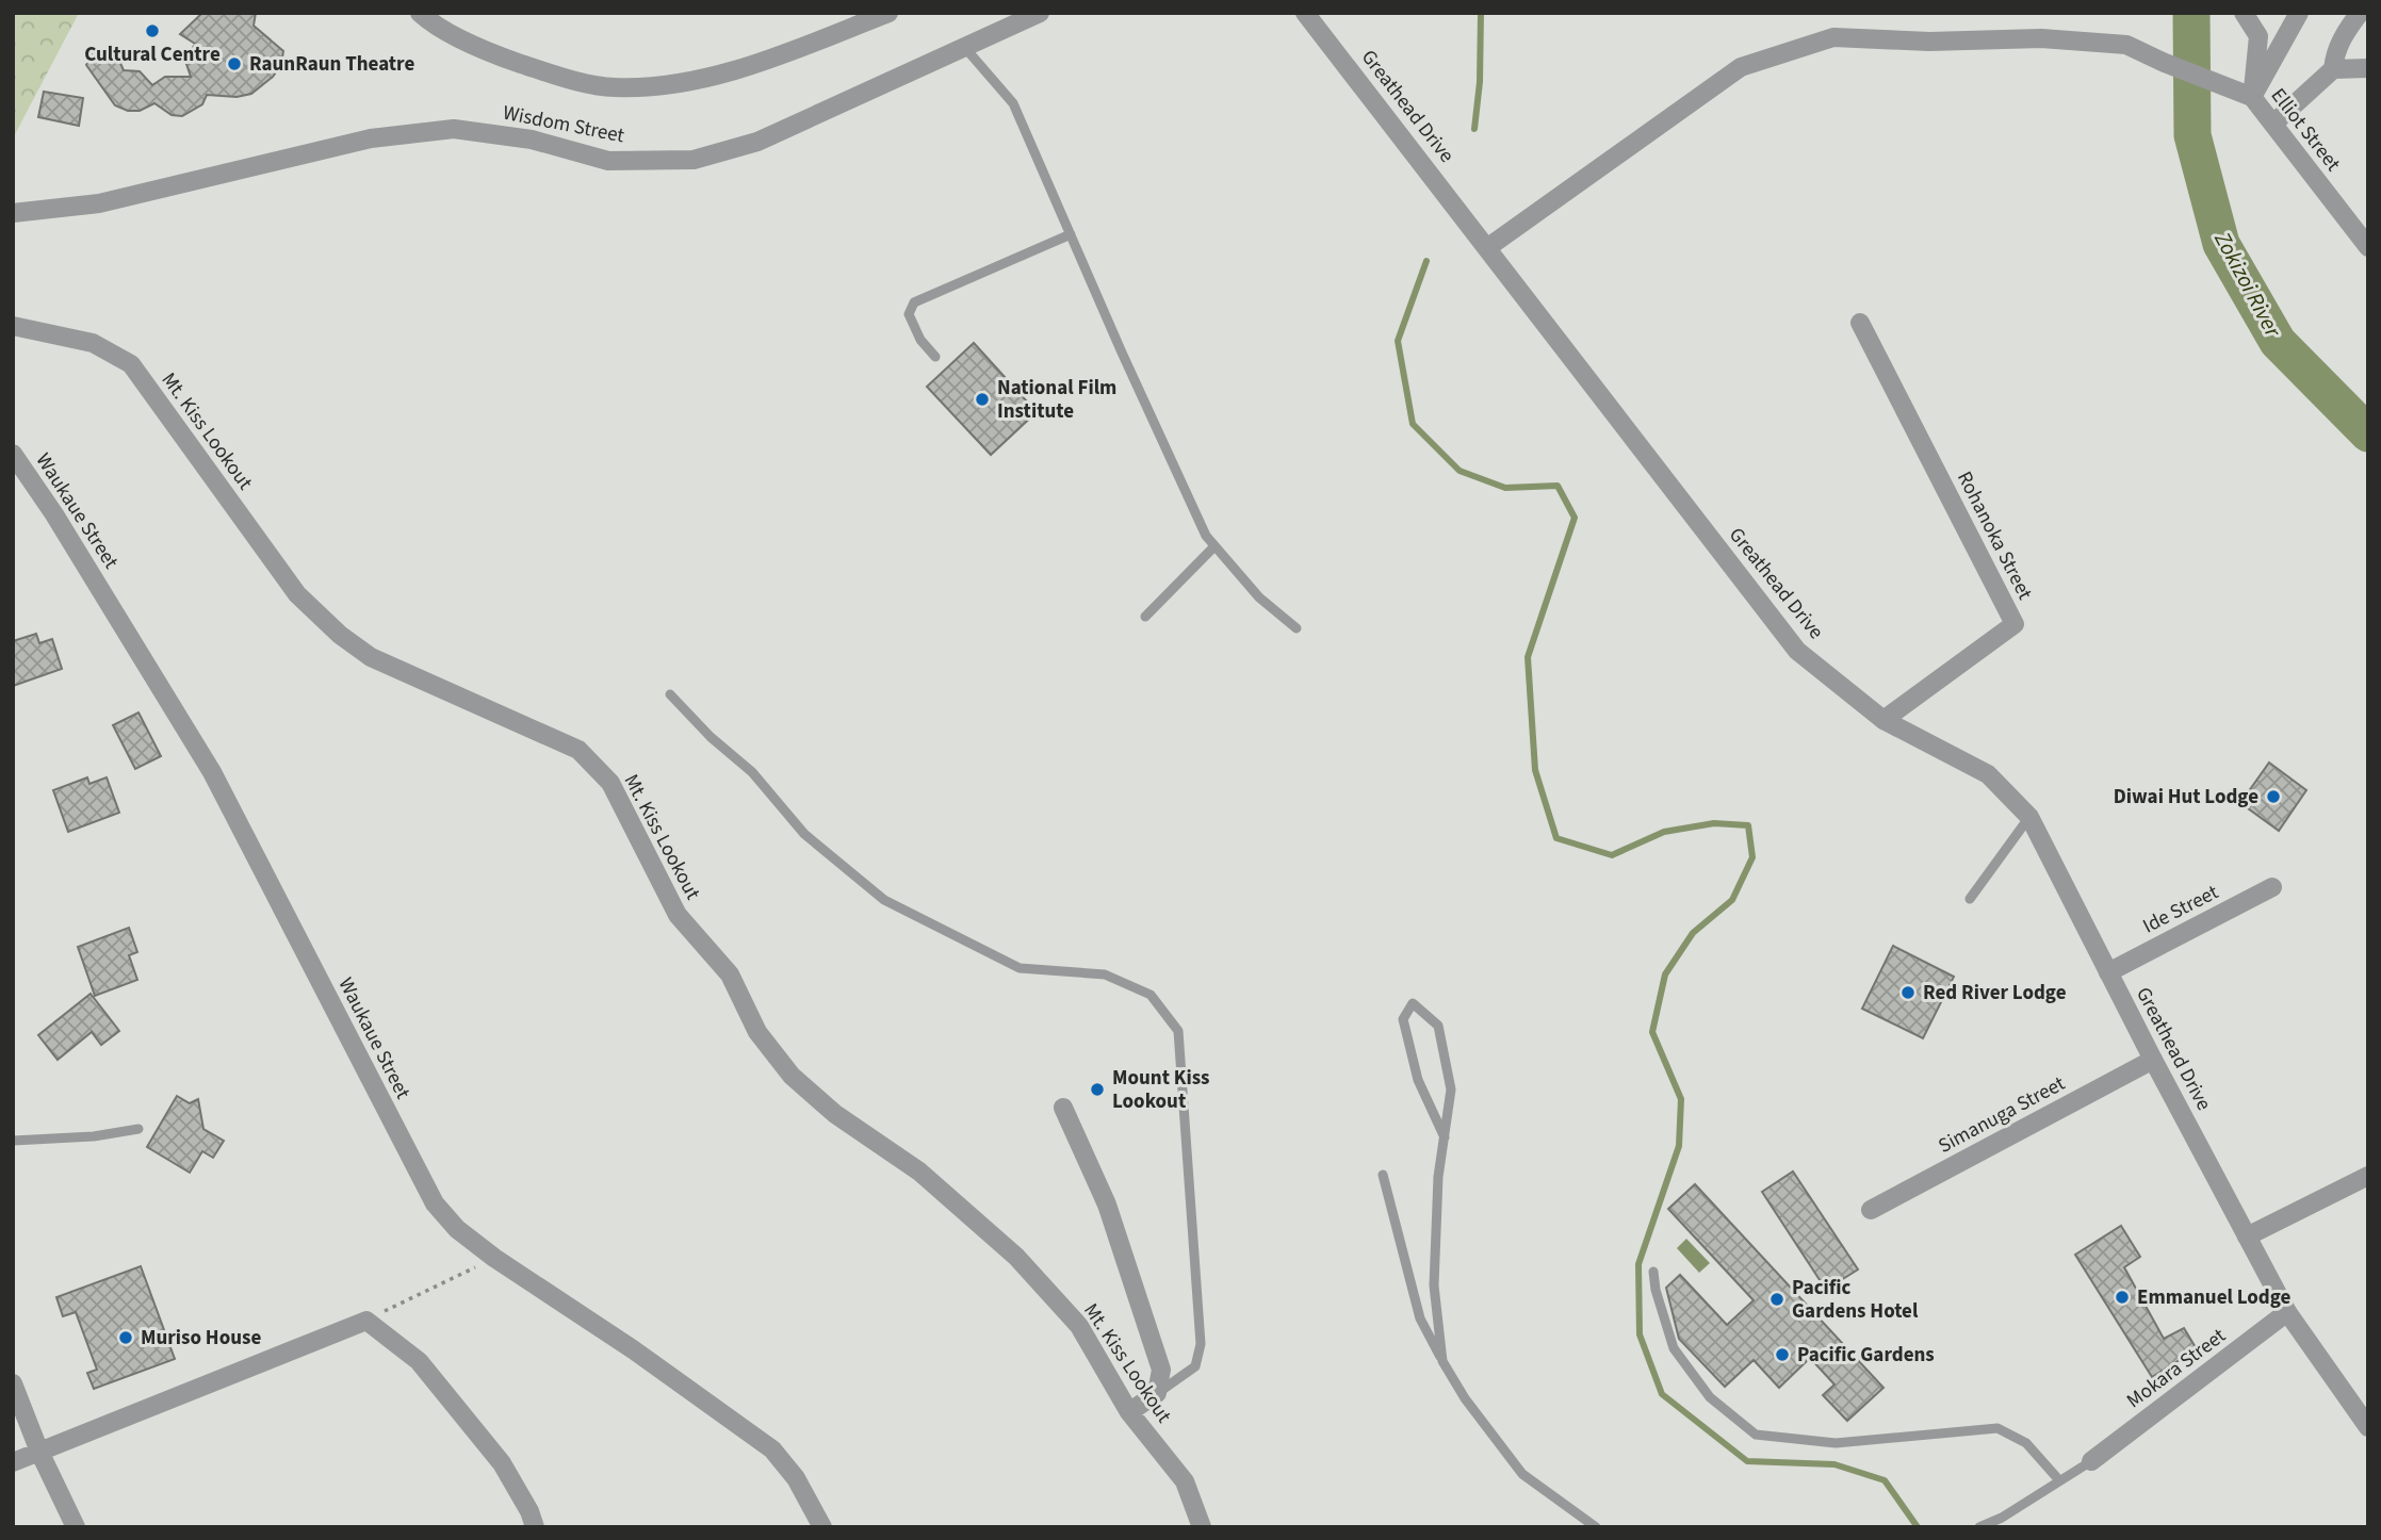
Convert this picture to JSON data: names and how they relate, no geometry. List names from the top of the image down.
{
  "streets": {
    "street": [
      "Greathead Drive",
      "Wisdom Street",
      "Elliot Street",
      "Mt. Kiss Lookout",
      "Waukaue Street",
      "Rohanoka Street",
      "Ide Street",
      "Simanuga Street",
      "Mokara Street"
    ]
  },
  "crossings": [
    ["Greathead Drive", "Elliot Street"],
    ["Greathead Drive", "Rohanoka Street"],
    ["Greathead Drive", "Ide Street"],
    ["Greathead Drive", "Simanuga Street"],
    ["Greathead Drive", "Mokara Street"]
  ],
  "water": ["Zokizoi River"],
  "places": [
    "Cultural Centre",
    "RaunRaun Theatre",
    "National Film Institute",
    "Diwai Hut Lodge",
    "Red River Lodge",
    "Mount Kiss Lookout",
    "Emmanuel Lodge",
    "Pacific Gardens Hotel",
    "Muriso House",
    "Pacific Gardens"
  ]
}
